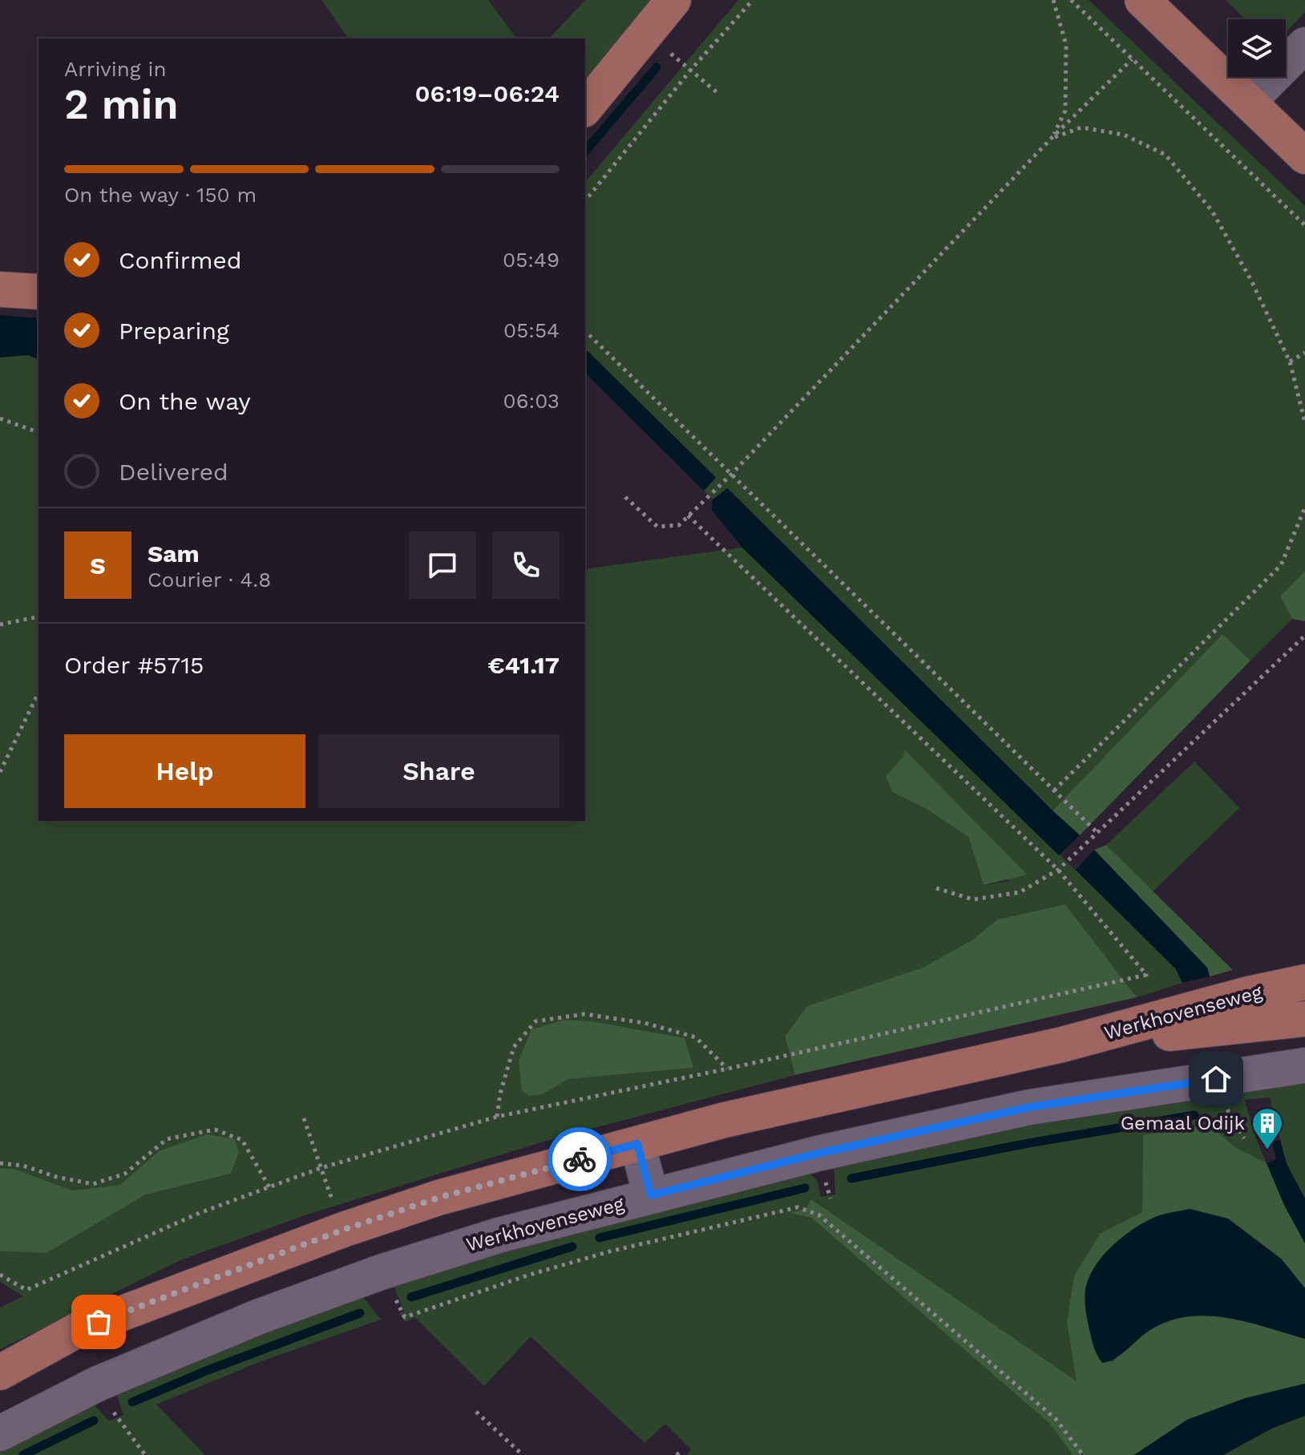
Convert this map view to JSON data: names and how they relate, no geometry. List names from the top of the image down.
{
  "streets": {
    "main road": ["Werkhovenseweg"]
  },
  "places": {
    "building": ["Gemaal Odijk"]
  },
  "page": {
    "heading": ["2 min", "Arriving in", "06:19–06:24"],
    "panel": [
      "Sam",
      "Courier · 4.8",
      "Order #5715",
      "€41.17"
    ],
    "bar": "On the way · 150 m",
    "list": [
      ["Confirmed", "05:49"],
      ["Preparing", "05:54"],
      ["On the way", "06:03"],
      "Delivered"
    ],
    "round": "S",
    "buttons": ["Help", "Share"]
  }
}
